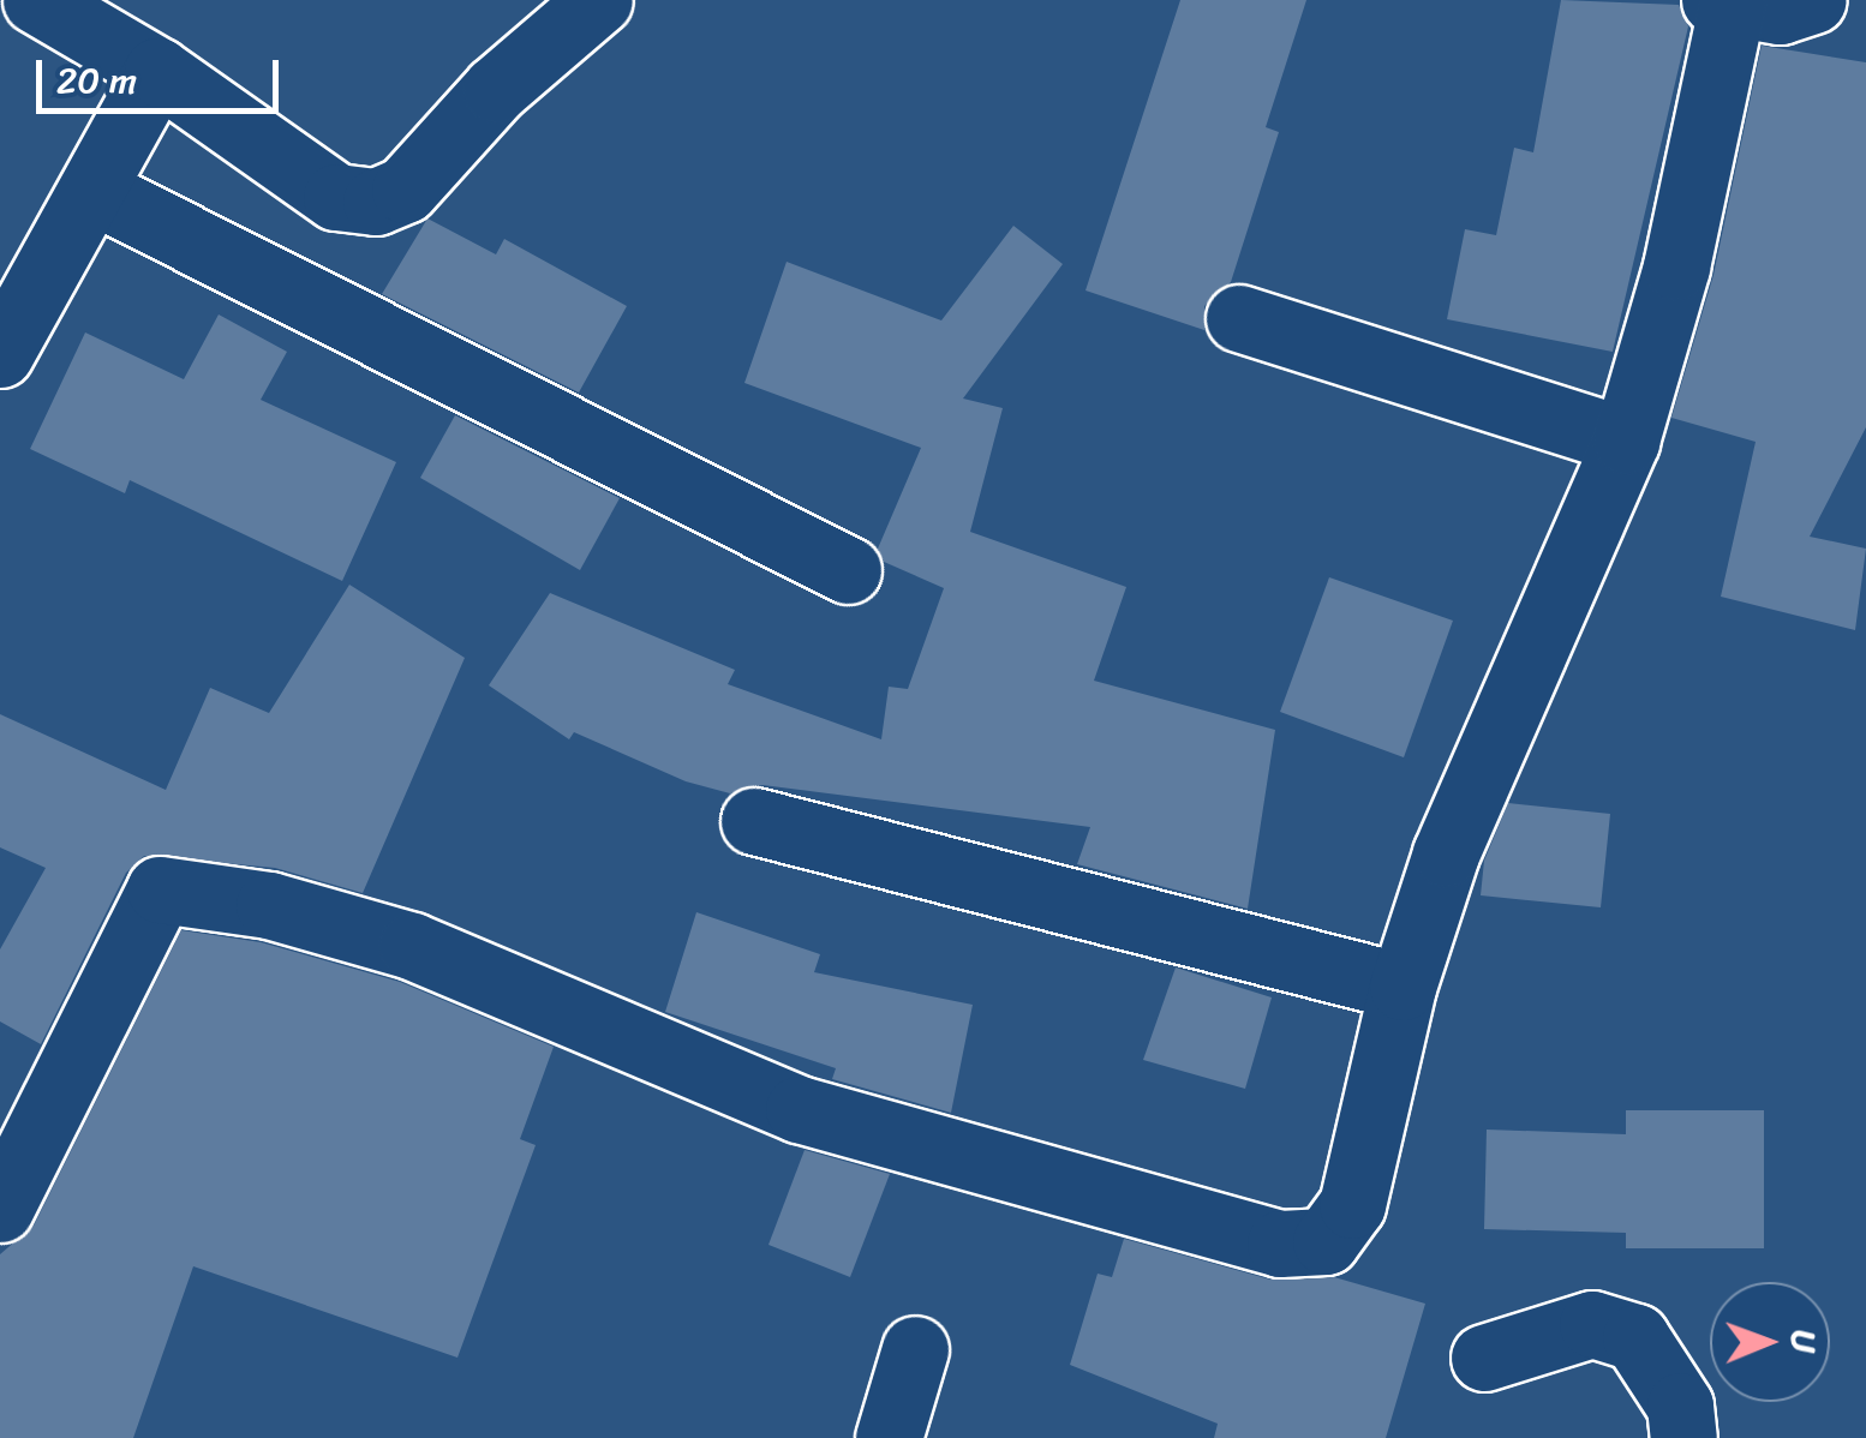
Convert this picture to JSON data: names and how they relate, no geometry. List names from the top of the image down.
{
  "scale_bar": "20 m",
  "north": "right"
}
